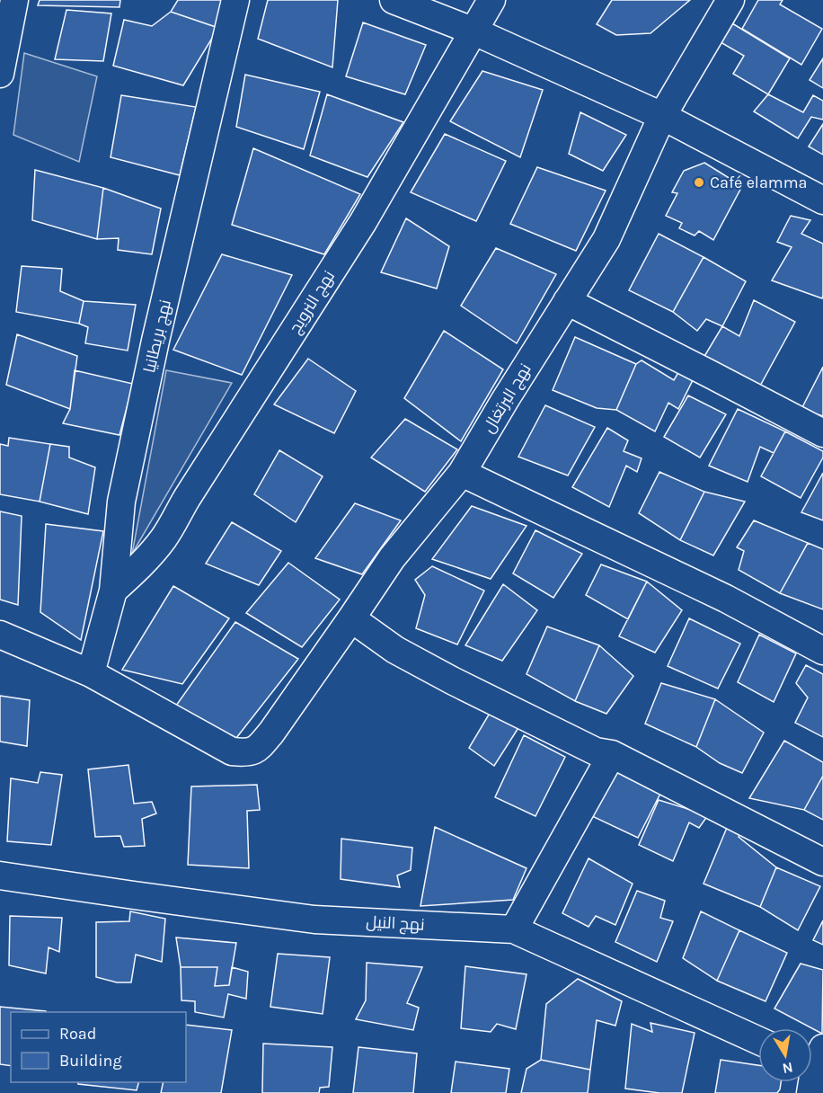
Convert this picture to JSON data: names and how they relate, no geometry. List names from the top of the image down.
{
  "streets": {
    "street": [
      "نهج النرويج",
      "نهج بريطانيا",
      "نهج البرتغال",
      "نهج النيل"
    ]
  },
  "crossings": [
    ["نهج النرويج", "نهج بريطانيا"],
    ["نهج بريطانيا", "نهج البرتغال"]
  ],
  "places": ["Café elamma"],
  "legend": ["Road", "Building"],
  "north": "bottom"
}
